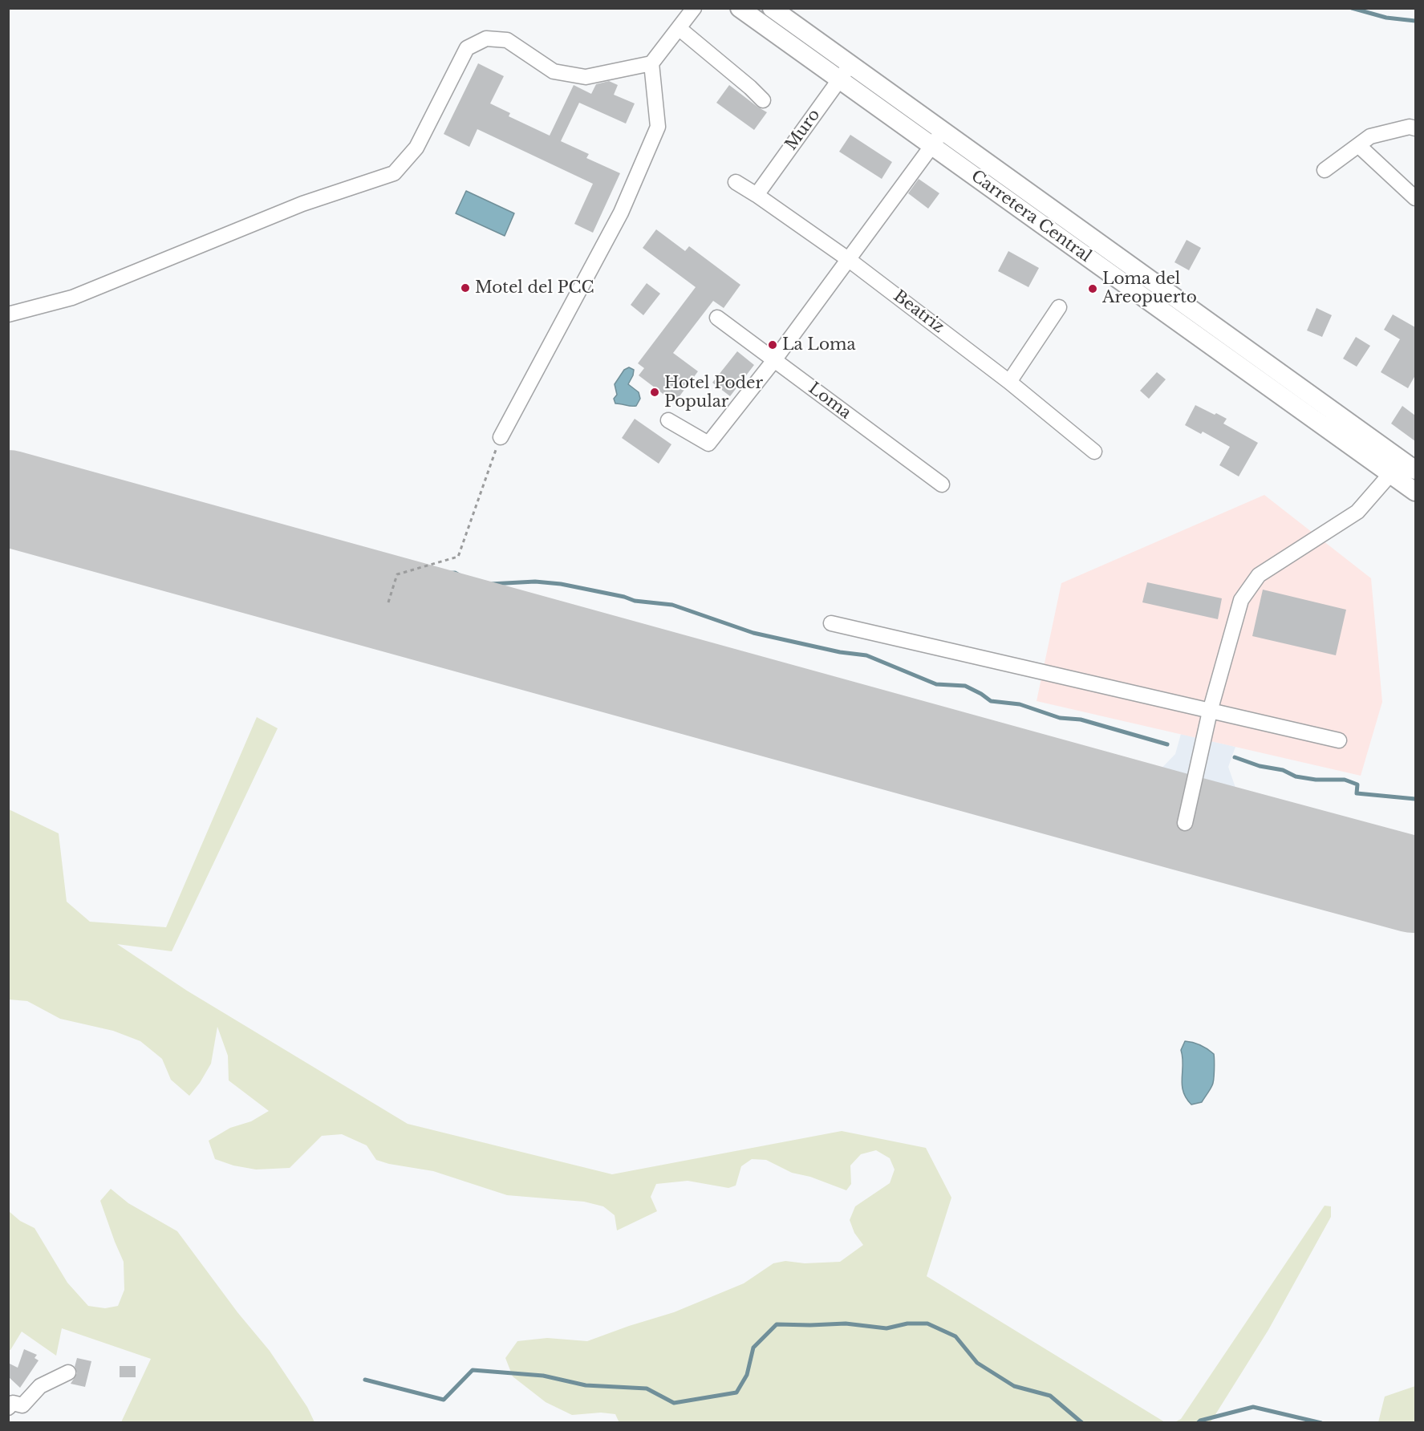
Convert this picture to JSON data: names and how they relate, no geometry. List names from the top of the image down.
{
  "streets": {
    "main road": ["Carretera Central"],
    "street": ["Muro", "Beatriz", "Loma"]
  },
  "crossings": [
    ["Muro", "Carretera Central"],
    ["Muro", "Beatriz"]
  ],
  "places": [
    "Motel del PCC",
    "Loma del Areopuerto",
    "La Loma",
    "Hotel Poder Popular"
  ]
}
